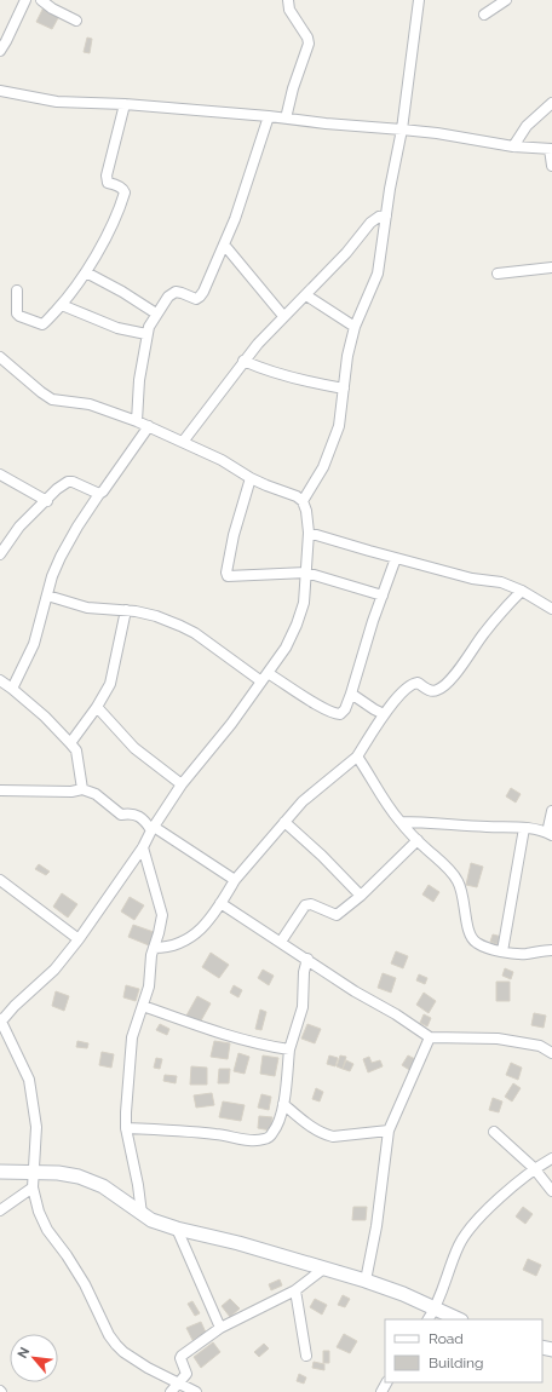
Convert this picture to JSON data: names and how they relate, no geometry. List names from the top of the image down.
{
  "legend": ["Road", "Building"],
  "north": "top left"
}
